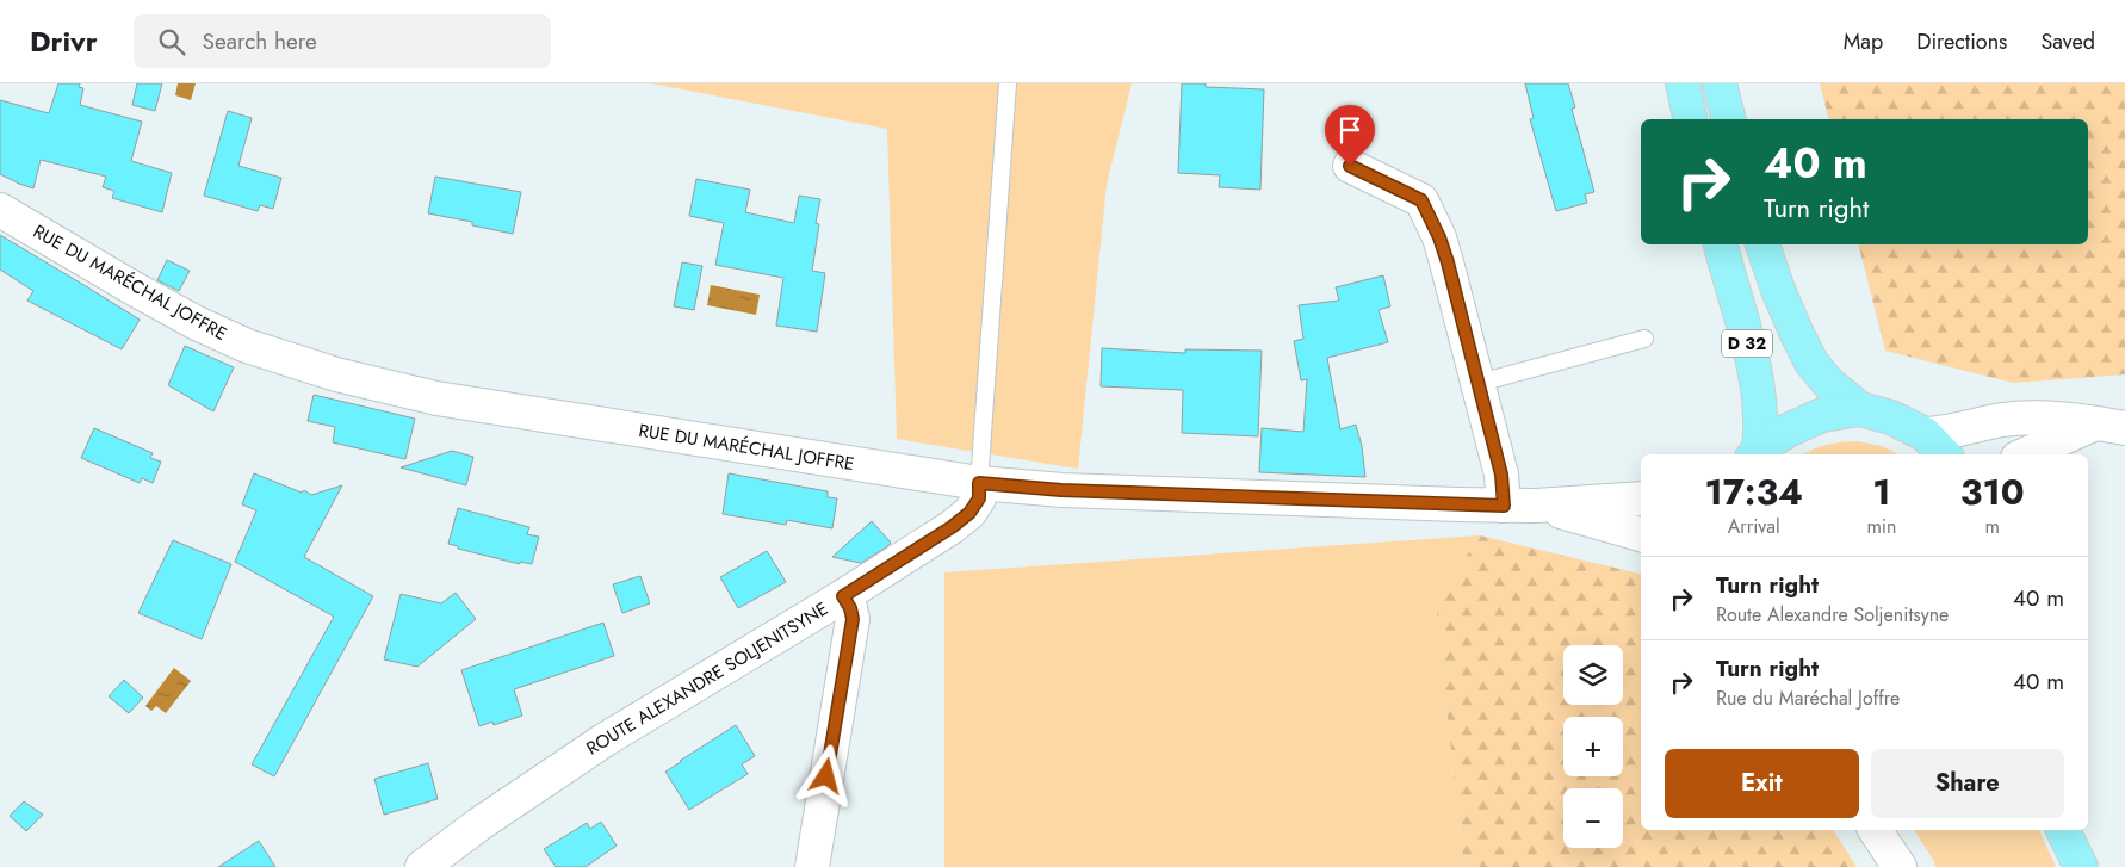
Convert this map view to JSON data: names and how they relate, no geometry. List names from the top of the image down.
{
  "streets": {
    "main road": ["D 32"],
    "street": ["RUE DU MARÉCHAL JOFFRE", "ROUTE ALEXANDRE SOLJENITSYNE"]
  },
  "crossings": [
    ["RUE DU MARÉCHAL JOFFRE", "ROUTE ALEXANDRE SOLJENITSYNE"]
  ],
  "page": {
    "header": "Drivr",
    "search": "Search here",
    "nav": ["Map", "Directions", "Saved"],
    "turn": ["40 m", "Turn right"],
    "eta": [
      "17:34",
      "Arrival",
      "1",
      "min",
      "310",
      "m"
    ],
    "list": [
      {
        "name": "Turn right",
        "note": "Route Alexandre Soljenitsyne",
        "value": "40 m"
      },
      {
        "name": "Turn right",
        "note": "Rue du Maréchal Joffre",
        "value": "40 m"
      }
    ],
    "map_buttons": ["+", "−"],
    "buttons": ["Exit", "Share"]
  }
}
